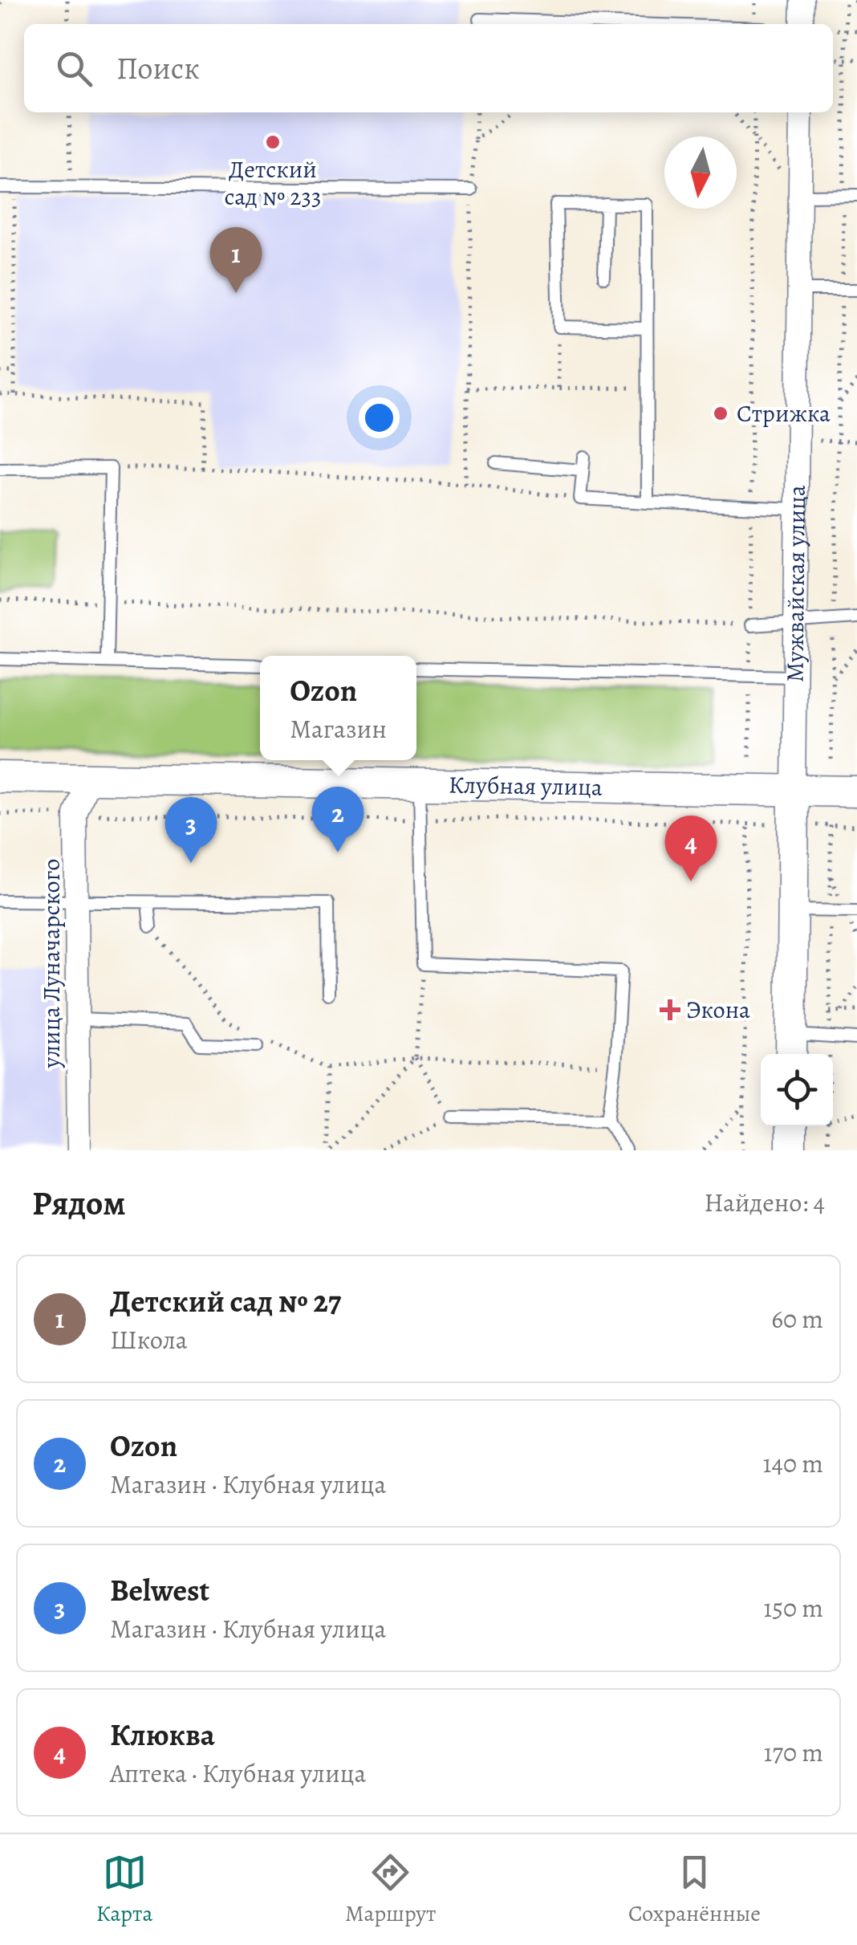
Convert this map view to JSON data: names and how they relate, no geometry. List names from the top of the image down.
{
  "streets": {
    "main road": ["Мужвайская улица", "Клубная улица"],
    "street": ["улица Луначарского"]
  },
  "crossings": [
    ["Мужвайская улица", "Клубная улица"],
    ["Клубная улица", "улица Луначарского"]
  ],
  "places": {
    "other": ["Детский сад № 233", "Стрижка"],
    "health": ["Экона"]
  },
  "north": "bottom",
  "page": {
    "search": "Поиск",
    "pins": [
      "1",
      "2",
      "3",
      "4"
    ],
    "popup": ["Ozon", "Магазин"],
    "heading": ["Рядом", "Найдено: 4"],
    "list": [
      {
        "mark": "1",
        "name": "Детский сад № 27",
        "note": "Школа",
        "value": "60 m"
      },
      {
        "mark": "2",
        "name": "Ozon",
        "note": "Магазин · Клубная улица",
        "value": "140 m"
      },
      {
        "mark": "3",
        "name": "Belwest",
        "note": "Магазин · Клубная улица",
        "value": "150 m"
      },
      {
        "mark": "4",
        "name": "Клюква",
        "note": "Аптека · Клубная улица",
        "value": "170 m"
      }
    ],
    "nav": ["Карта", "Маршрут", "Сохранённые"]
  }
}
